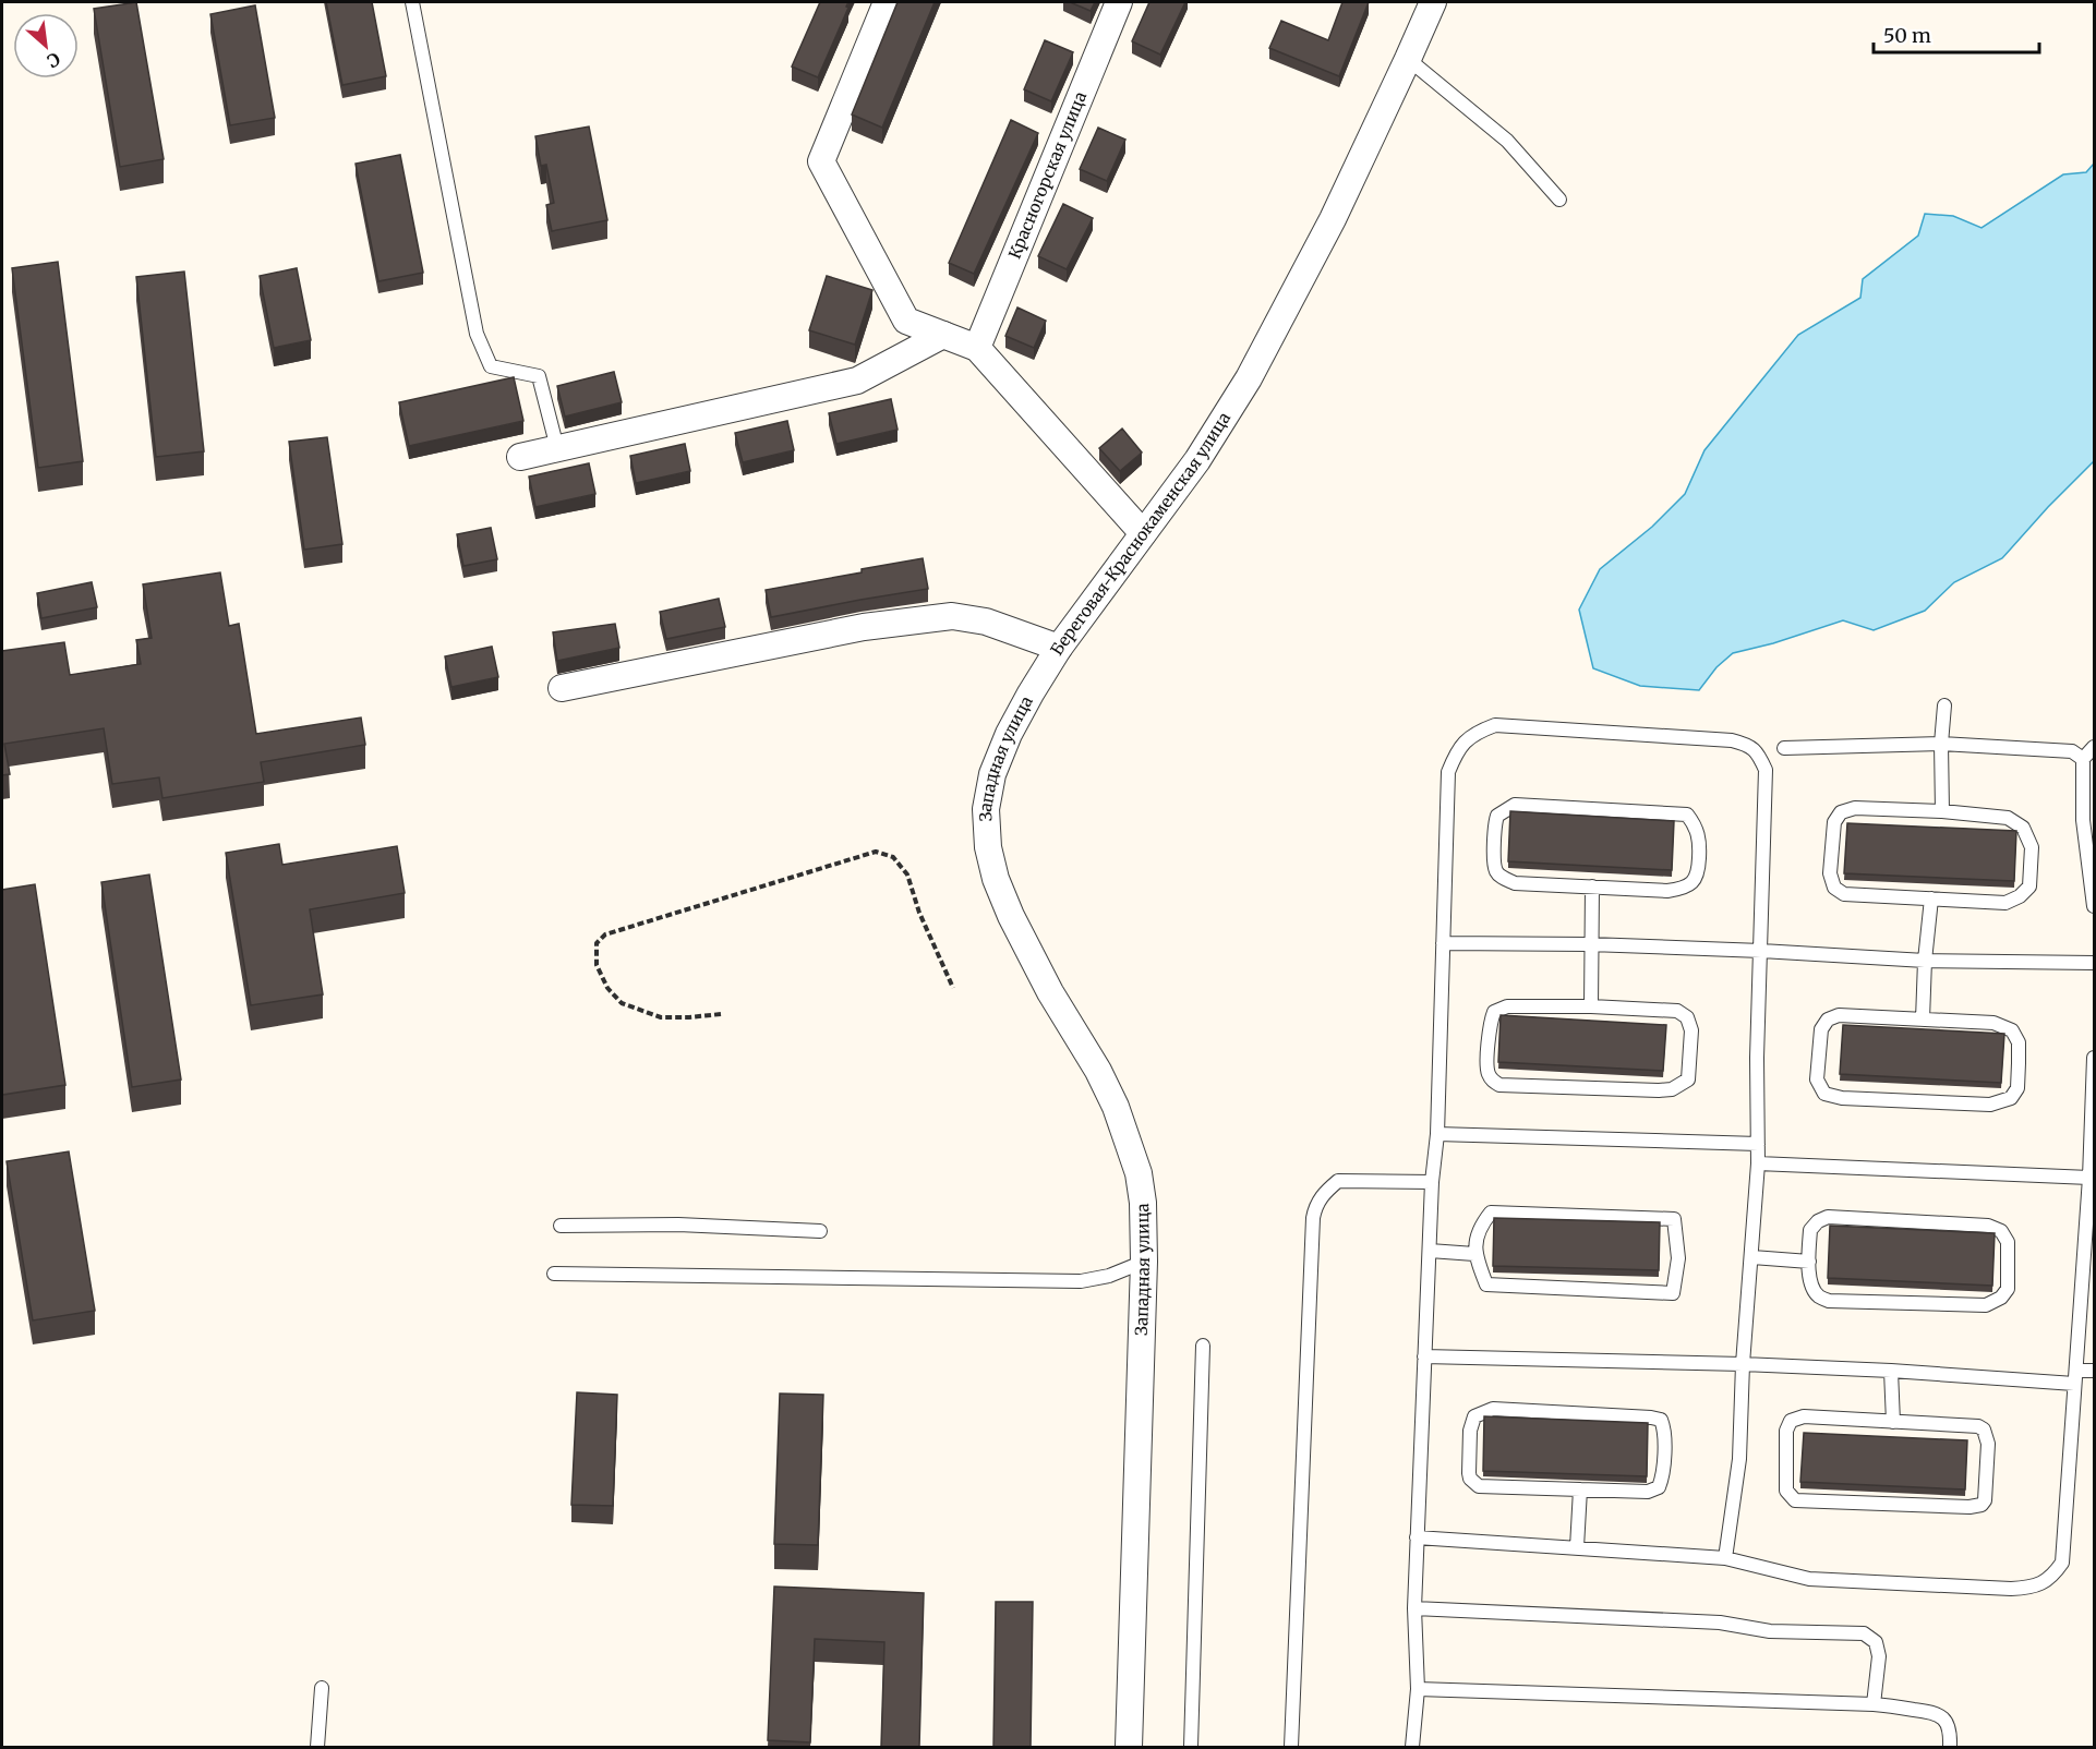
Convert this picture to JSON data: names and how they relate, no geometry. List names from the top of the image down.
{
  "streets": {
    "street": ["Красногорская улица", "Береговая-Краснокаменская улица", "Западная улица"]
  },
  "crossings": [
    ["Береговая-Краснокаменская улица", "Западная улица"]
  ],
  "scale_bar": "50 m",
  "north": "bottom right"
}
